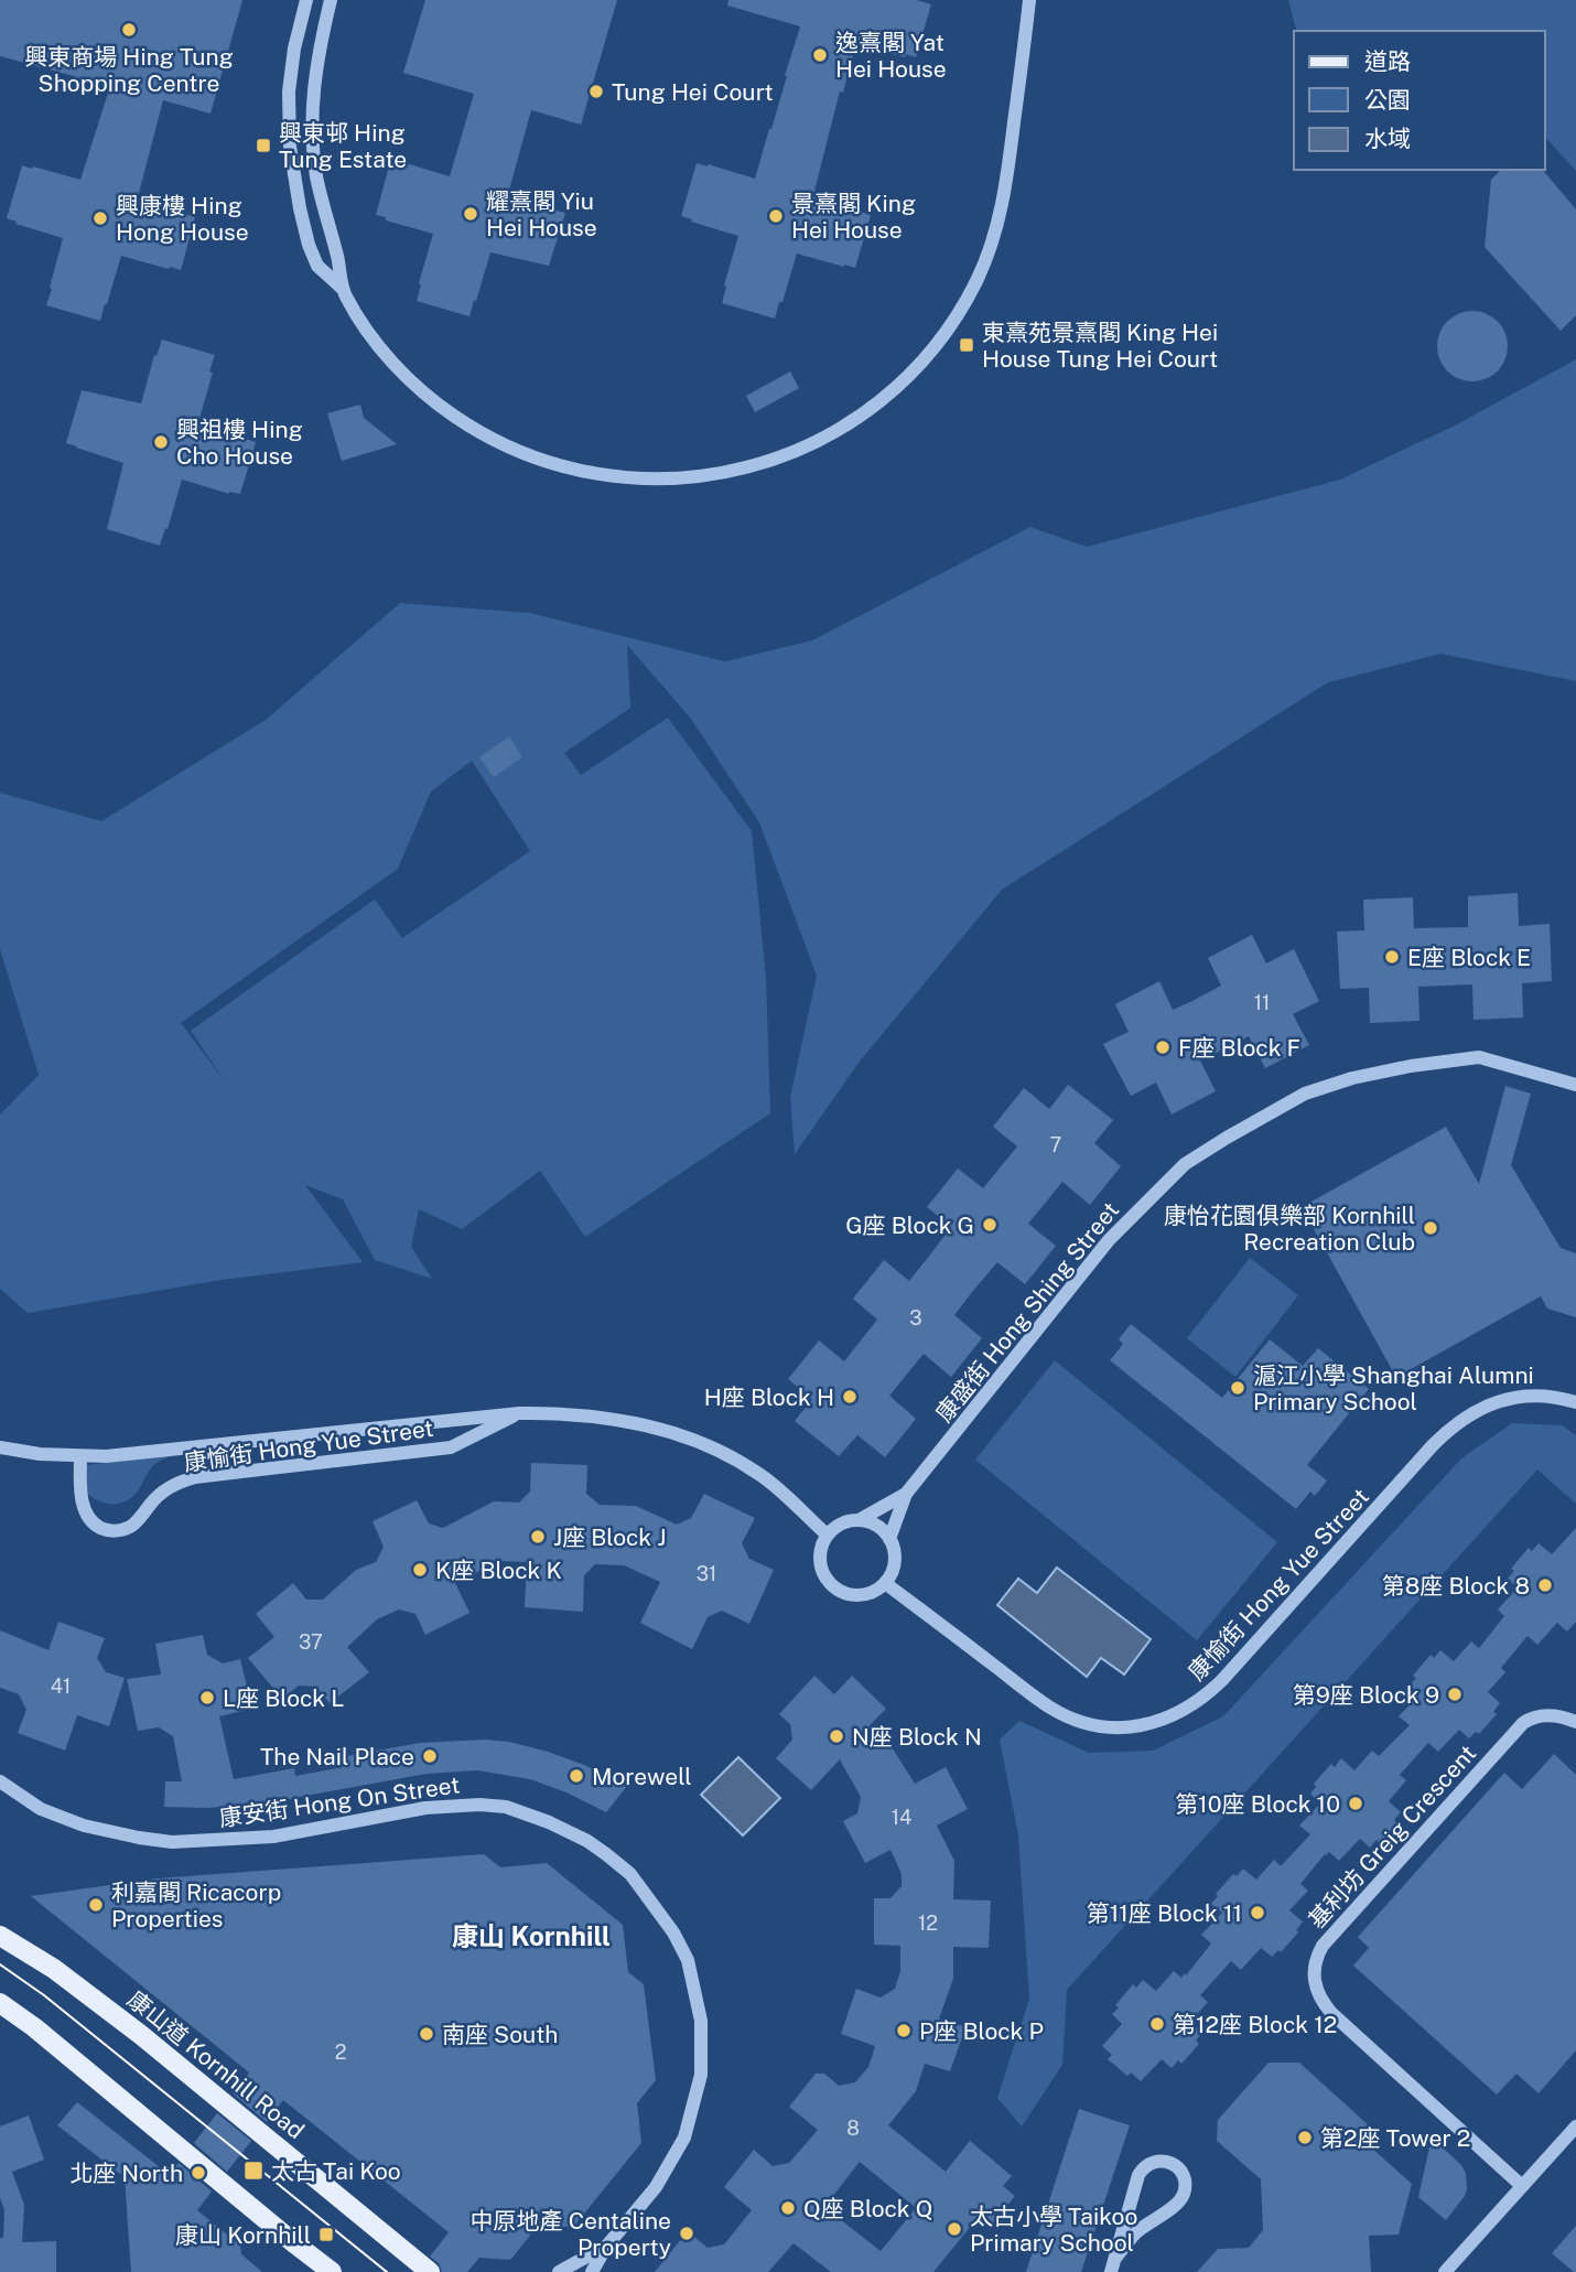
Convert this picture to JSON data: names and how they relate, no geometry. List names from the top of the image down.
{
  "streets": {
    "main road": ["康山道 Kornhill Road"],
    "street": [
      "康盛街 Hong Shing Street",
      "康愉街 Hong Yue Street",
      "康安街 Hong On Street",
      "基利坊 Greig Crescent"
    ]
  },
  "districts": ["康山 Kornhill"],
  "places": {
    "other": [
      "興東商場 Hing Tung Shopping Centre",
      "逸熹閣 Yat Hei House",
      "Tung Hei Court",
      "耀熹閣 Yiu Hei House",
      "景熹閣 King Hei House",
      "興康樓 Hing Hong House",
      "興祖樓 Hing Cho House",
      "E座 Block E",
      "F座 Block F",
      "G座 Block G",
      "康怡花園俱樂部 Kornhill Recreation Club",
      "滬江小學 Shanghai Alumni Primary School",
      "H座 Block H",
      "J座 Block J",
      "K座 Block K",
      "第8座 Block 8",
      "第9座 Block 9",
      "L座 Block L",
      "N座 Block N",
      "The Nail Place",
      "Morewell",
      "第10座 Block 10",
      "利嘉閣 Ricacorp Properties",
      "第11座 Block 11",
      "第12座 Block 12",
      "P座 Block P",
      "南座 South",
      "第2座 Tower 2",
      "北座 North",
      "Q座 Block Q",
      "太古小學 Taikoo Primary School",
      "中原地產 Centaline Property"
    ],
    "transit": [
      "興東邨 Hing Tung Estate",
      "東熹苑景熹閣 King Hei House Tung Hei Court",
      "太古 Tai Koo",
      "康山 Kornhill"
    ]
  },
  "house_numbers": [
    "11",
    "7",
    "3",
    "31",
    "37",
    "41",
    "14",
    "12",
    "2",
    "8"
  ],
  "legend": ["道路", "公園", "水域"]
}
